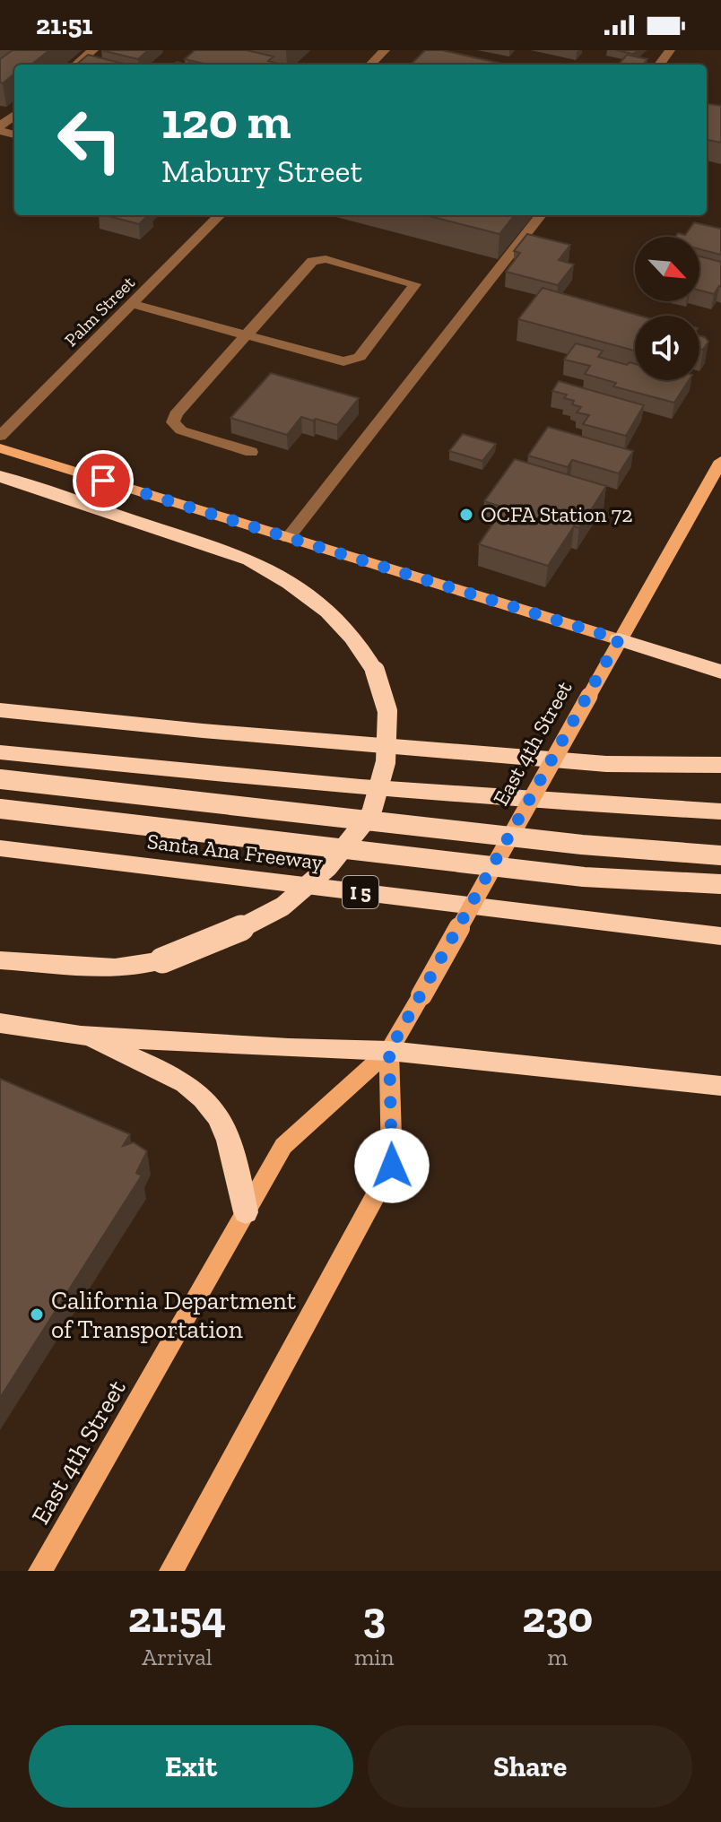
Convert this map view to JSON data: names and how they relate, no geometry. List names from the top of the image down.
{
  "streets": {
    "highway": ["Santa Ana Freeway", "I 5"],
    "main road": ["East 4th Street"],
    "street": ["Palm Street"]
  },
  "places": ["OCFA Station 72", "California Department of Transportation"],
  "north": "bottom right",
  "page": {
    "status": "21:51",
    "turn": ["120 m", "Mabury Street"],
    "eta": [
      "21:54",
      "Arrival",
      "3",
      "min",
      "230",
      "m"
    ],
    "buttons": ["Exit", "Share"]
  }
}
